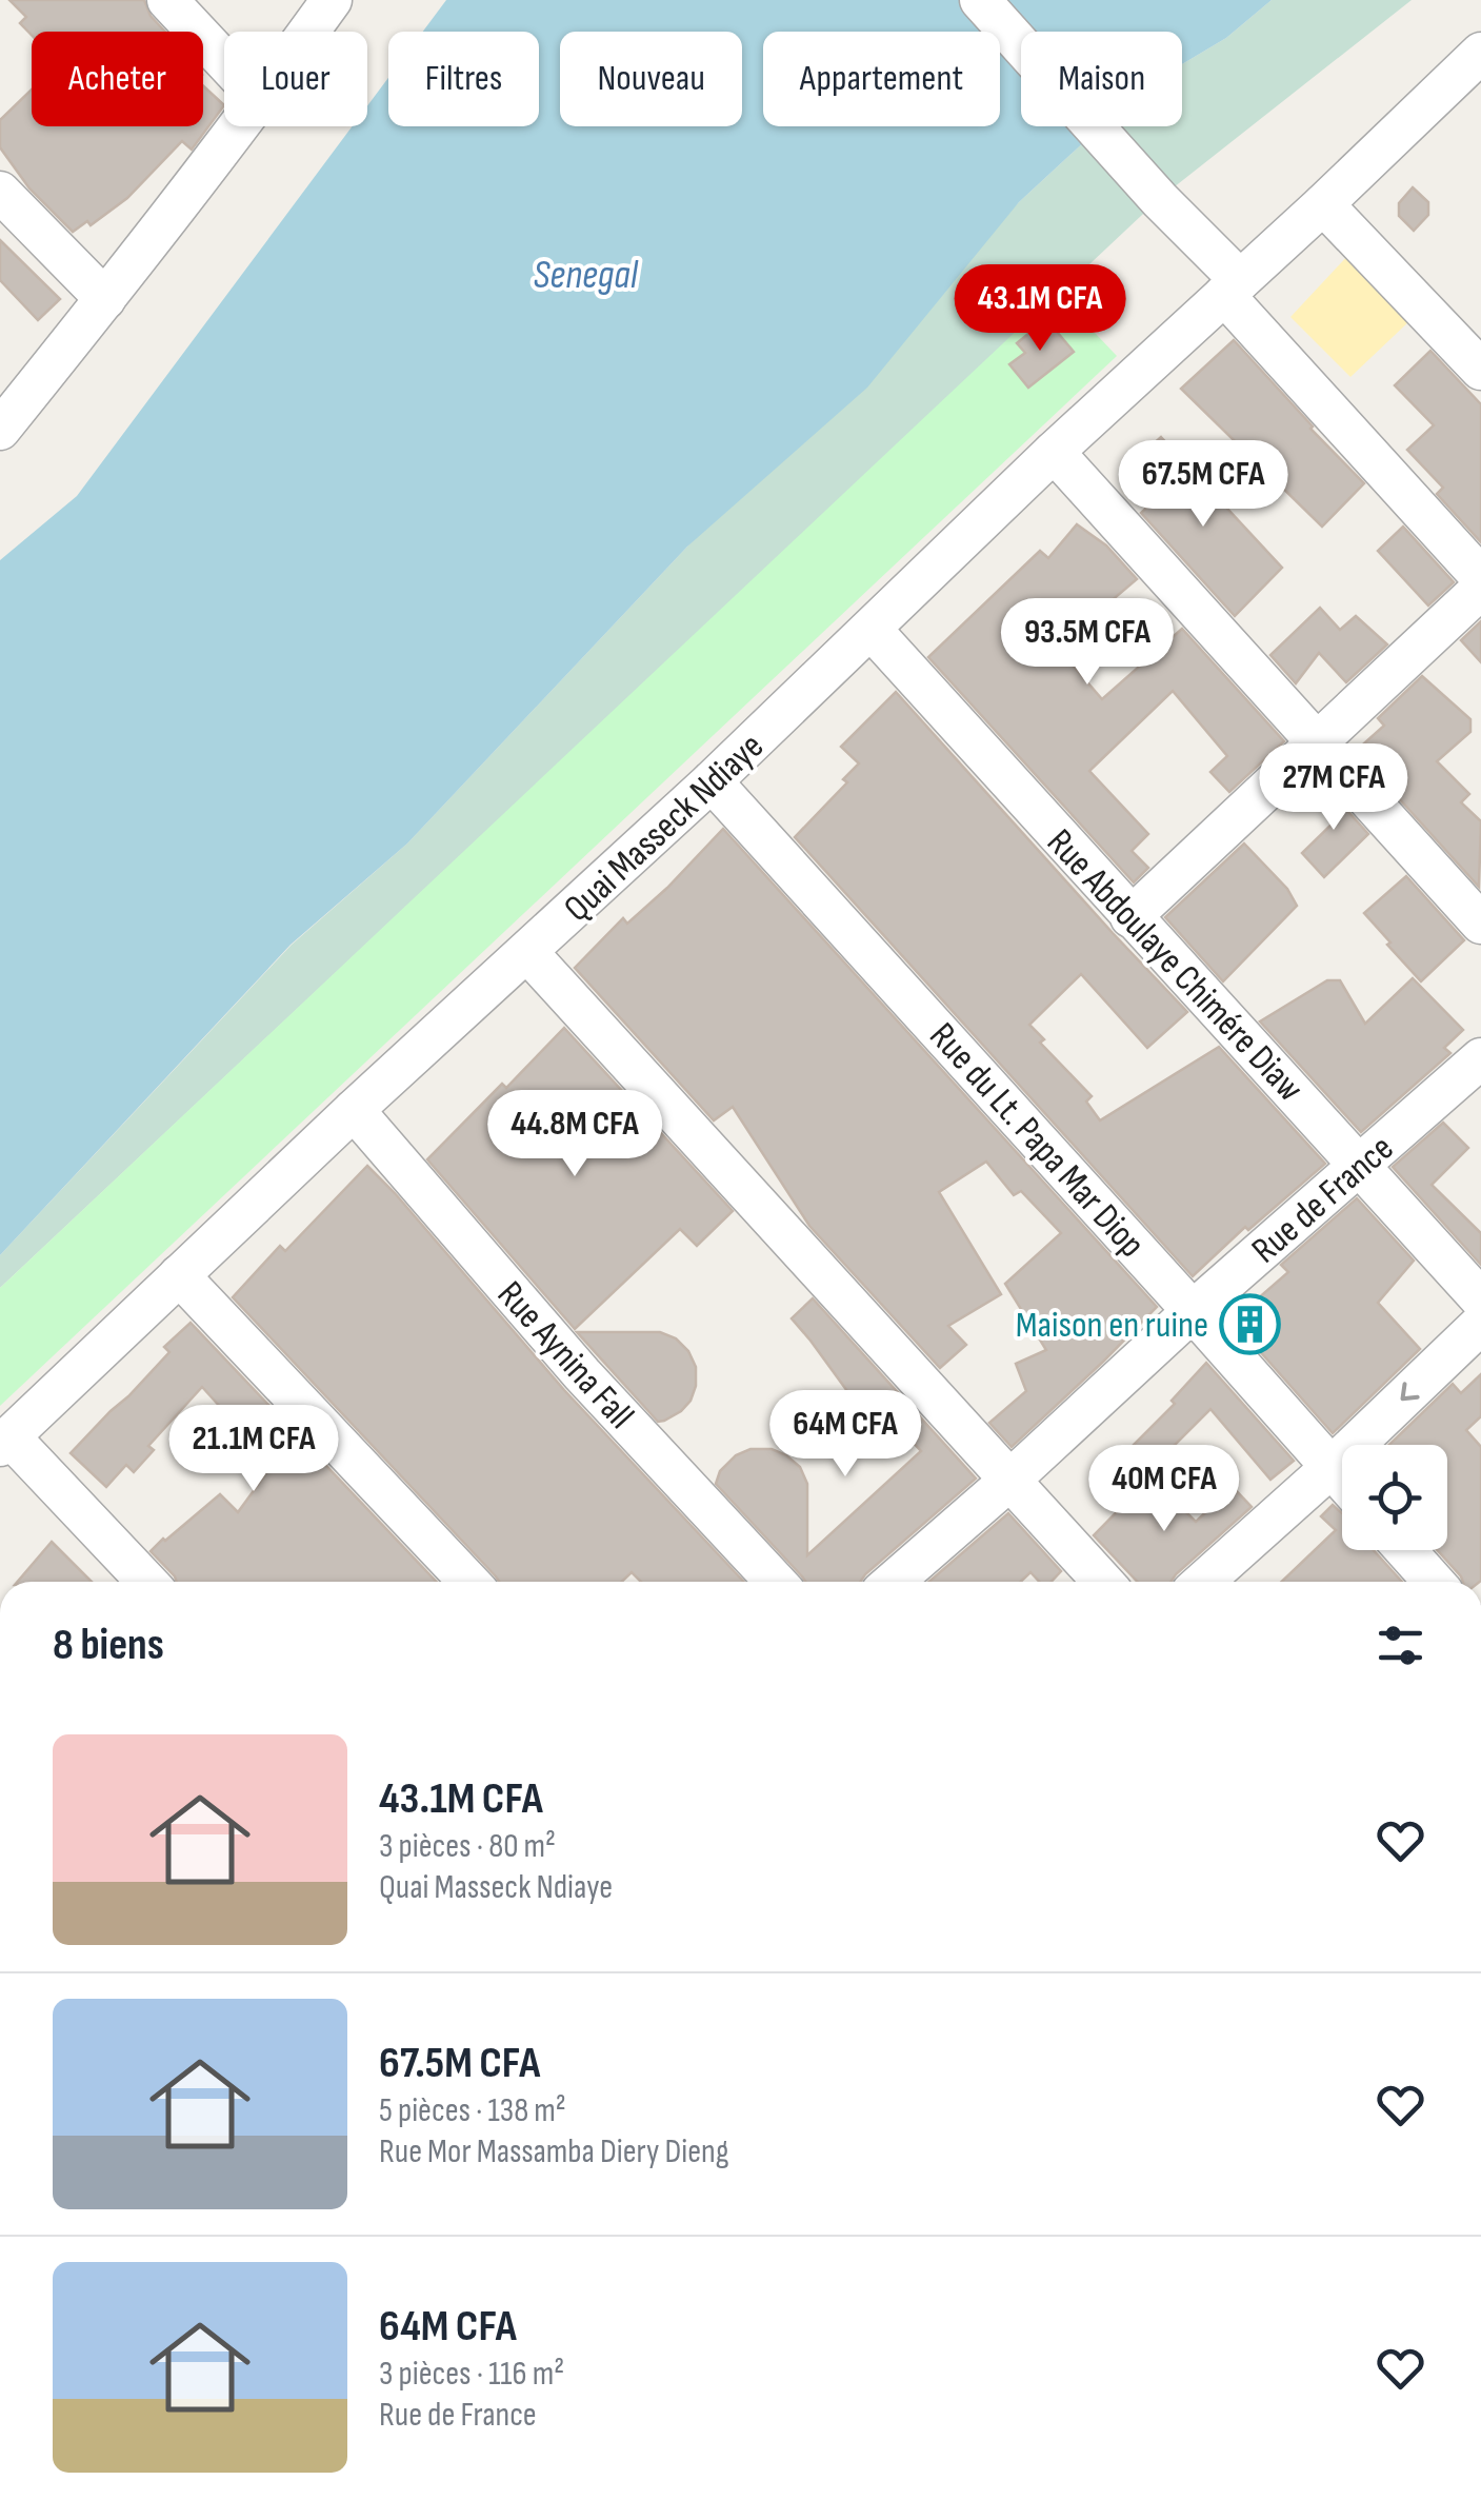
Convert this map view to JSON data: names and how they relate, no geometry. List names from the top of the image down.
{
  "streets": {
    "street": [
      "Quai Masseck Ndiaye",
      "Rue Abdoulaye Chimére Diaw",
      "Rue du Lt. Papa Mar Diop",
      "Rue de France",
      "Rue Aynina Fall"
    ]
  },
  "crossings": [
    ["Quai Masseck Ndiaye", "Rue Abdoulaye Chimére Diaw"],
    ["Quai Masseck Ndiaye", "Rue du Lt. Papa Mar Diop"],
    ["Quai Masseck Ndiaye", "Rue Aynina Fall"],
    ["Rue Abdoulaye Chimére Diaw", "Rue de France"],
    ["Rue du Lt. Papa Mar Diop", "Rue de France"]
  ],
  "water": ["Senegal"],
  "places": {
    "building": ["Maison en ruine"]
  },
  "page": {
    "chip": [
      "Acheter",
      "Louer",
      "Filtres",
      "Nouveau",
      "Appartement",
      "Maison"
    ],
    "price": [
      "43.1M CFA",
      "67.5M CFA",
      "93.5M CFA",
      "27M CFA",
      "44.8M CFA",
      "64M CFA",
      "21.1M CFA",
      "40M CFA"
    ],
    "heading": "8 biens",
    "list": [
      {
        "name": "43.1M CFA",
        "note": "3 pièces · 80 m² · Quai Masseck Ndiaye"
      },
      {
        "name": "67.5M CFA",
        "note": "5 pièces · 138 m² · Rue Mor Massamba Diery Dieng"
      },
      {
        "name": "64M CFA",
        "note": "3 pièces · 116 m² · Rue de France"
      }
    ]
  }
}
